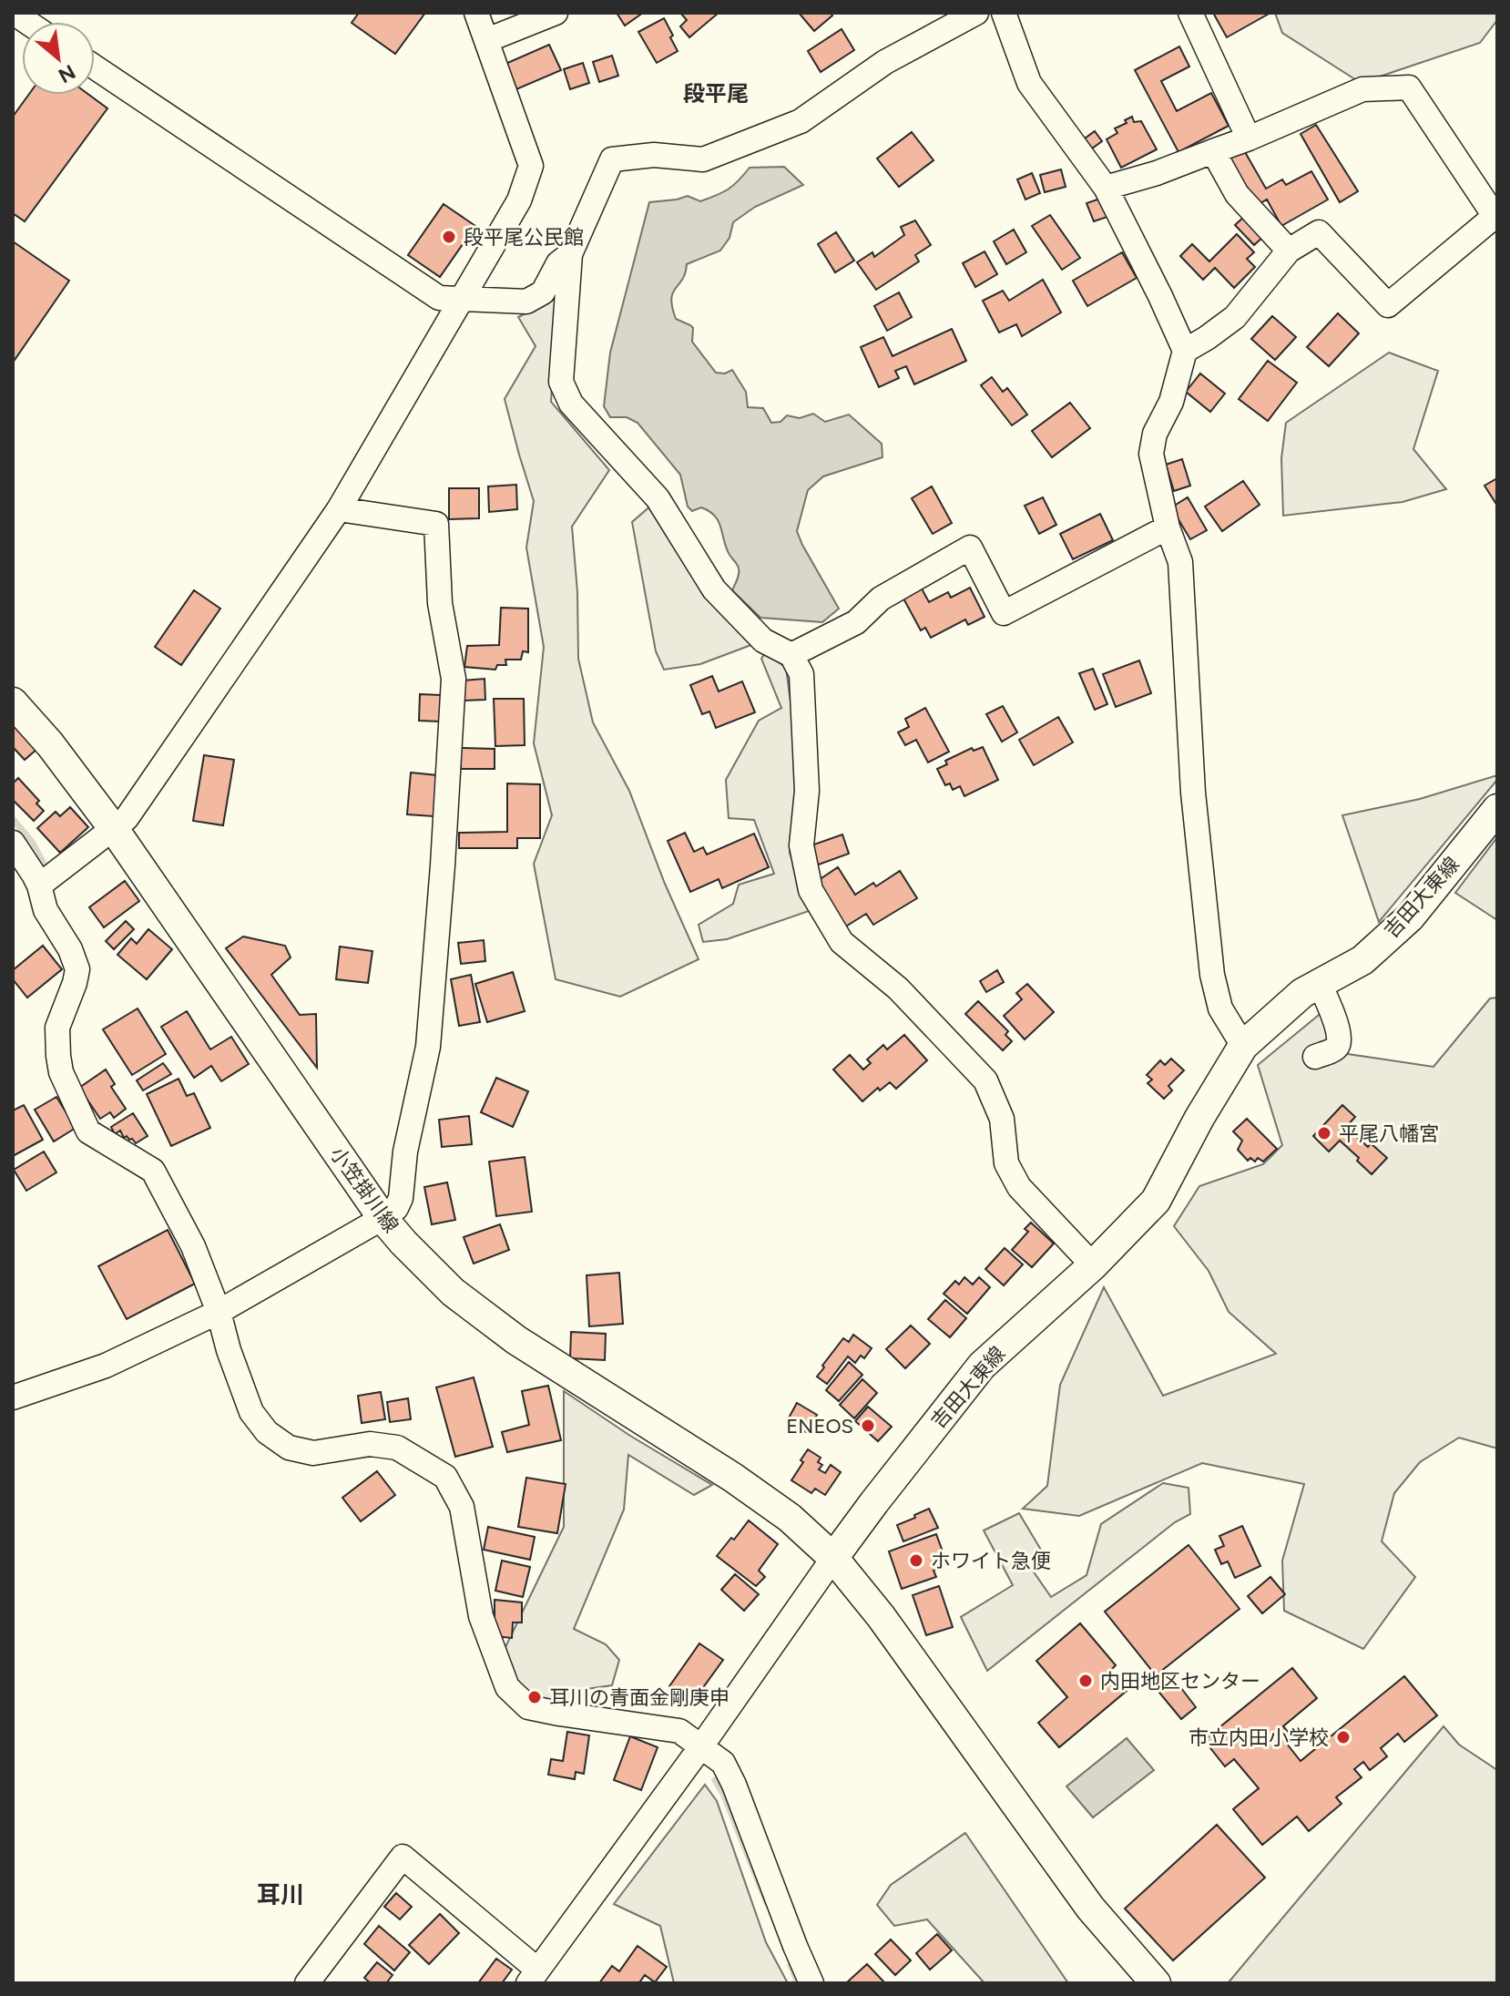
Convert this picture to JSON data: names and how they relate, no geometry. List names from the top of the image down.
{
  "streets": {
    "main road": ["吉田大東線", "小笠掛川線"]
  },
  "crossings": [
    ["吉田大東線", "小笠掛川線"]
  ],
  "districts": ["段平尾", "耳川"],
  "places": [
    "段平尾公民館",
    "平尾八幡宮",
    "ENEOS",
    "ホワイト急便",
    "内田地区センター",
    "耳川の青面金剛庚申",
    "市立内田小学校"
  ],
  "north": "bottom right"
}
